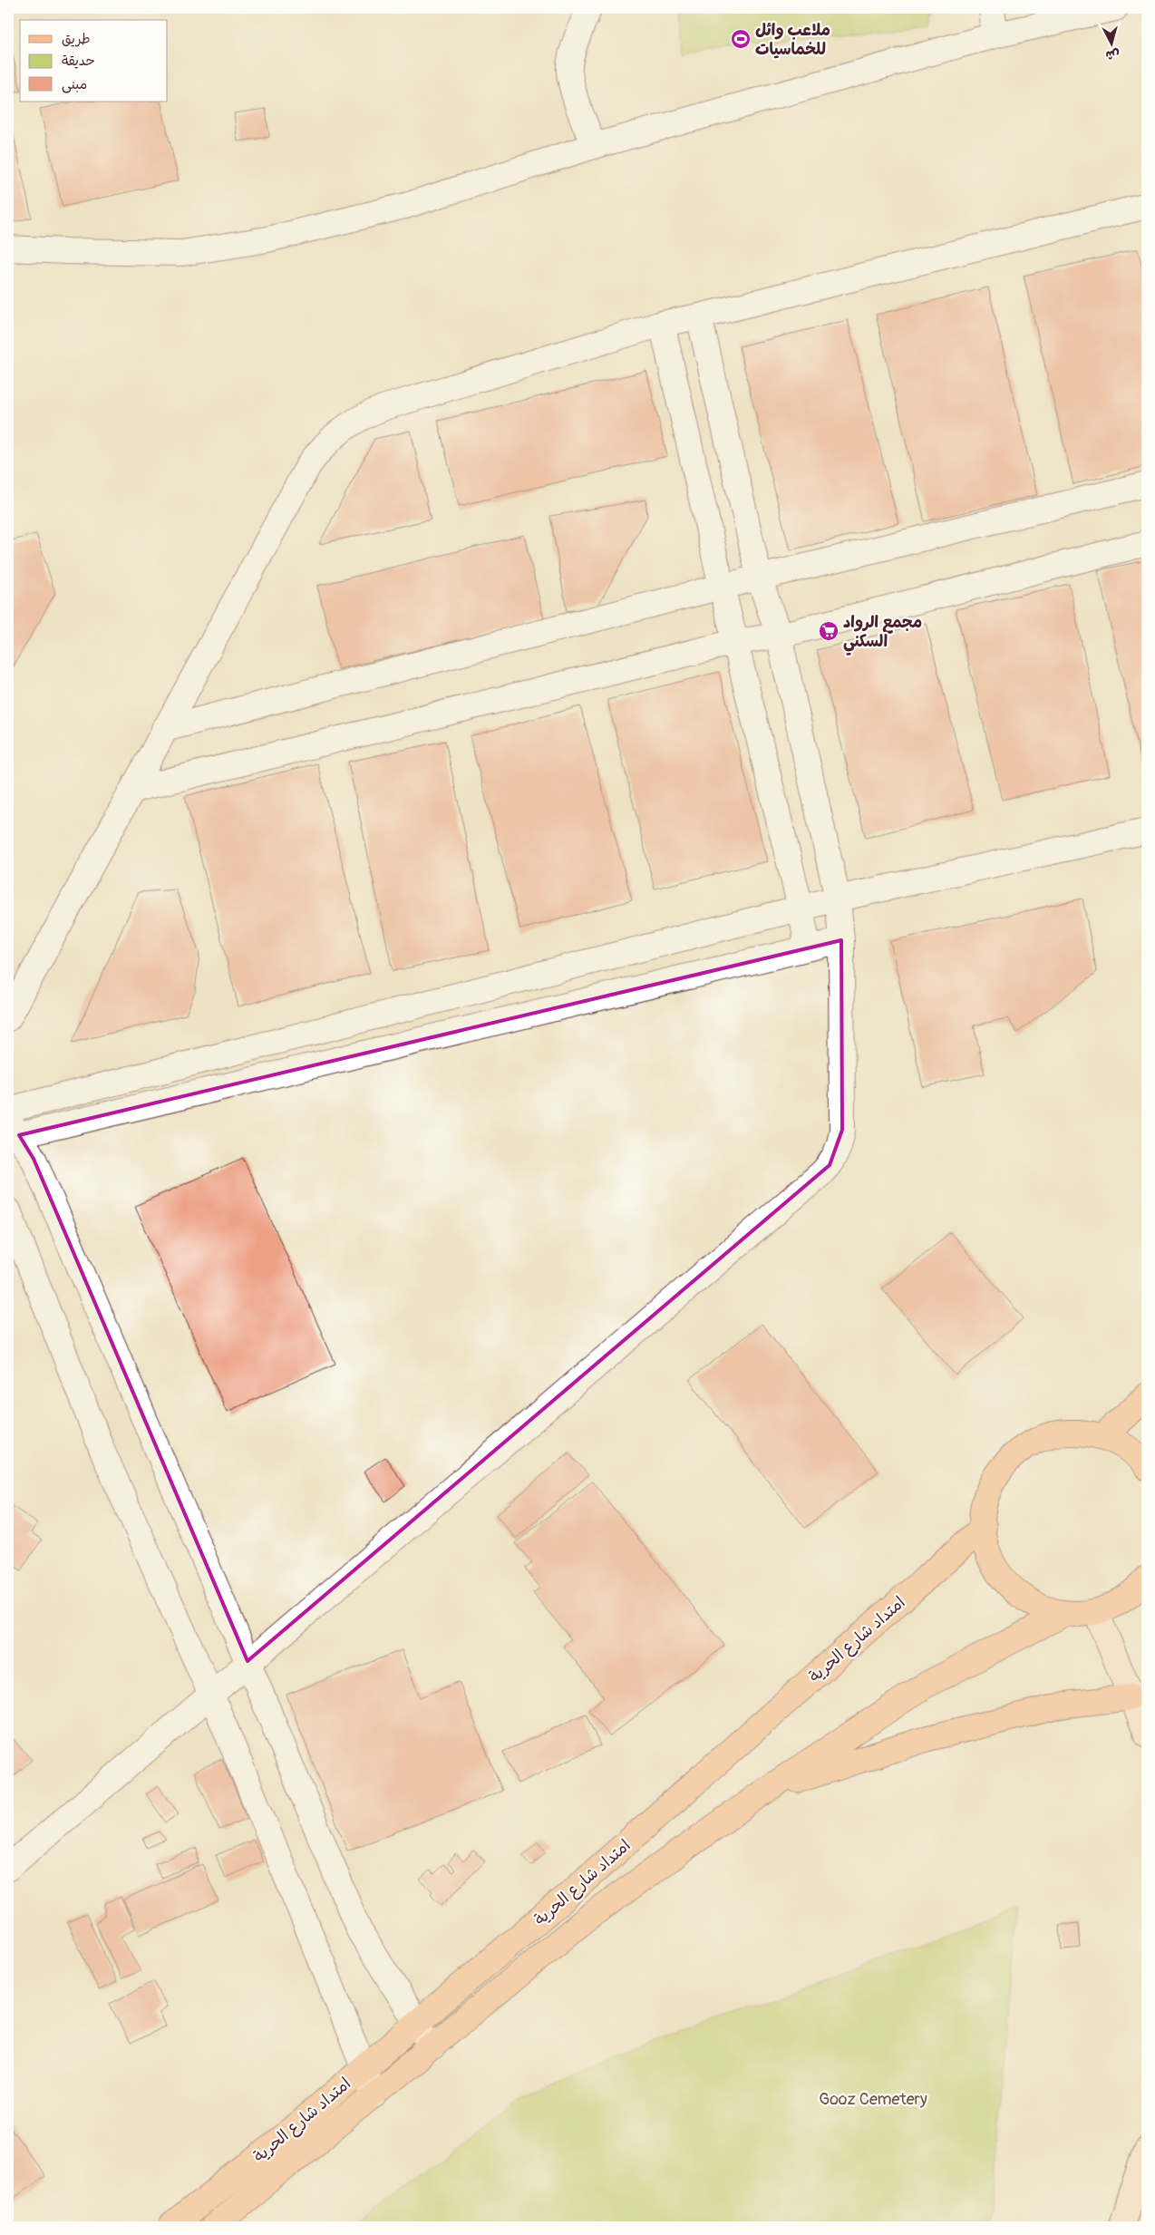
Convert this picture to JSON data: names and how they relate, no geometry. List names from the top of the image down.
{
  "streets": {
    "main road": ["امتداد شارع الحرية"]
  },
  "parks": ["Gooz Cemetery"],
  "places": {
    "sports": ["ملاعب وائل للخماسيات"],
    "supermarket": ["مجمع الرواد السكني"]
  },
  "legend": ["طريق", "حديقة", "مبنى"],
  "north": "bottom"
}
